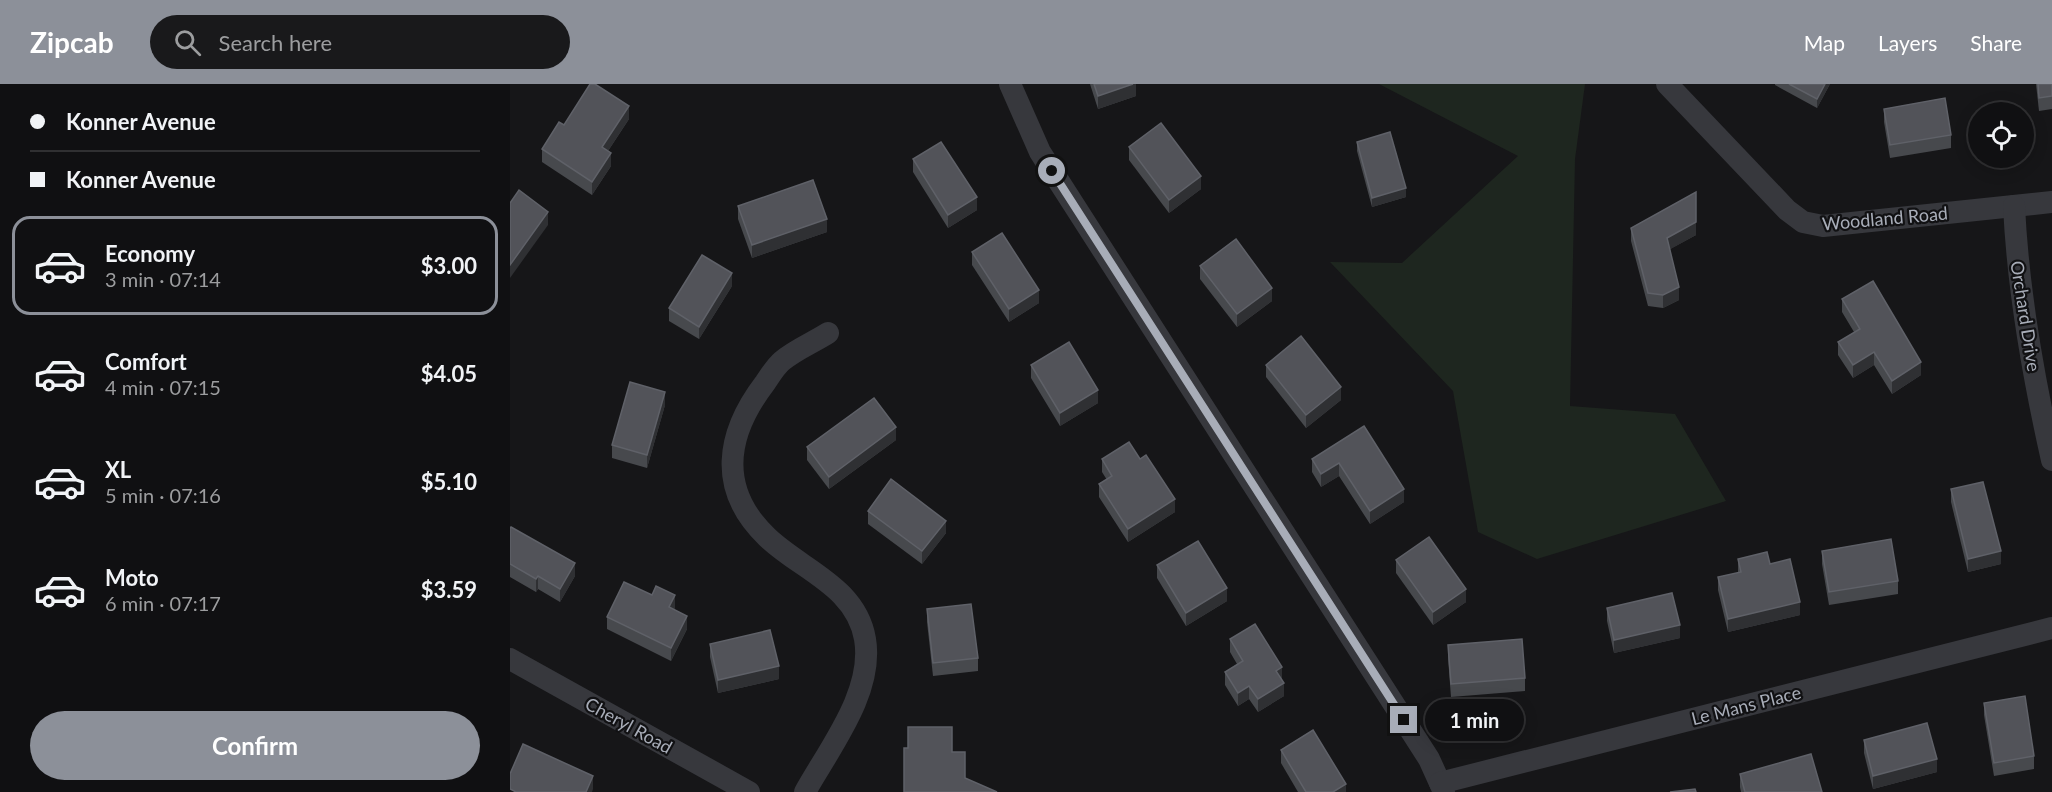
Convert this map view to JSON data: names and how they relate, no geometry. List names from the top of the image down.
{
  "streets": {
    "street": [
      "Woodland Road",
      "Orchard Drive",
      "Le Mans Place",
      "Cheryl Road"
    ]
  },
  "crossings": [
    ["Woodland Road", "Orchard Drive"]
  ],
  "page": {
    "header": "Zipcab",
    "search": "Search here",
    "nav": ["Map", "Layers", "Share"],
    "banner": ["Konner Avenue", "Konner Avenue"],
    "list": [
      {
        "name": "Economy",
        "note": "3 min · 07:14",
        "value": "$3.00"
      },
      {
        "name": "Comfort",
        "note": "4 min · 07:15",
        "value": "$4.05"
      },
      {
        "name": "XL",
        "note": "5 min · 07:16",
        "value": "$5.10"
      },
      {
        "name": "Moto",
        "note": "6 min · 07:17",
        "value": "$3.59"
      }
    ],
    "buttons": "Confirm",
    "bubble": "1 min"
  }
}
